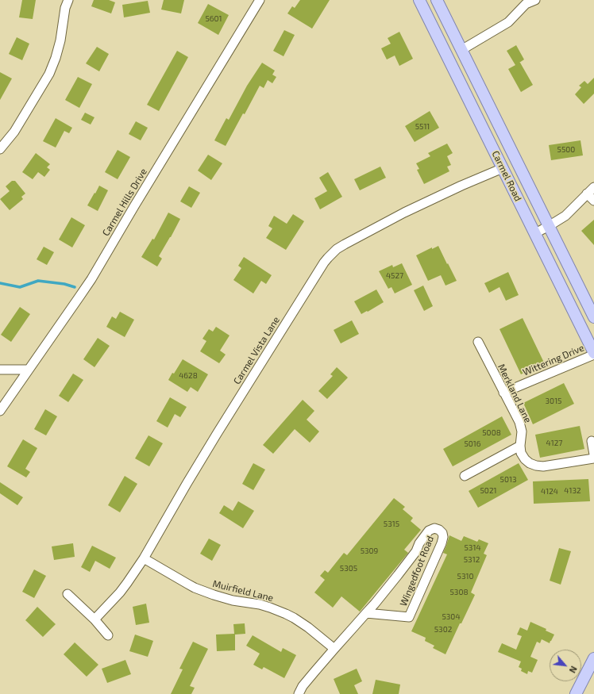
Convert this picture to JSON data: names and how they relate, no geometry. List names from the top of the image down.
{
  "streets": {
    "main road": ["Carmel Road"],
    "street": [
      "Carmel Hills Drive",
      "Carmel Vista Lane",
      "Wittering Drive",
      "Merkland Lane",
      "Wingedfoot Road",
      "Muirfield Lane"
    ]
  },
  "crossings": [
    ["Carmel Road", "Carmel Vista Lane"],
    ["Carmel Road", "Wittering Drive"],
    ["Carmel Vista Lane", "Muirfield Lane"],
    ["Wittering Drive", "Merkland Lane"],
    ["Wingedfoot Road", "Muirfield Lane"]
  ],
  "house_numbers": [
    "5601",
    "5511",
    "5500",
    "4527",
    "4628",
    "3015",
    "5008",
    "4127",
    "5016",
    "5013",
    "5021",
    "4132",
    "4124",
    "5315",
    "5314",
    "5309",
    "5312",
    "5305",
    "5310",
    "5308",
    "5304",
    "5302"
  ],
  "north": "bottom right"
}
